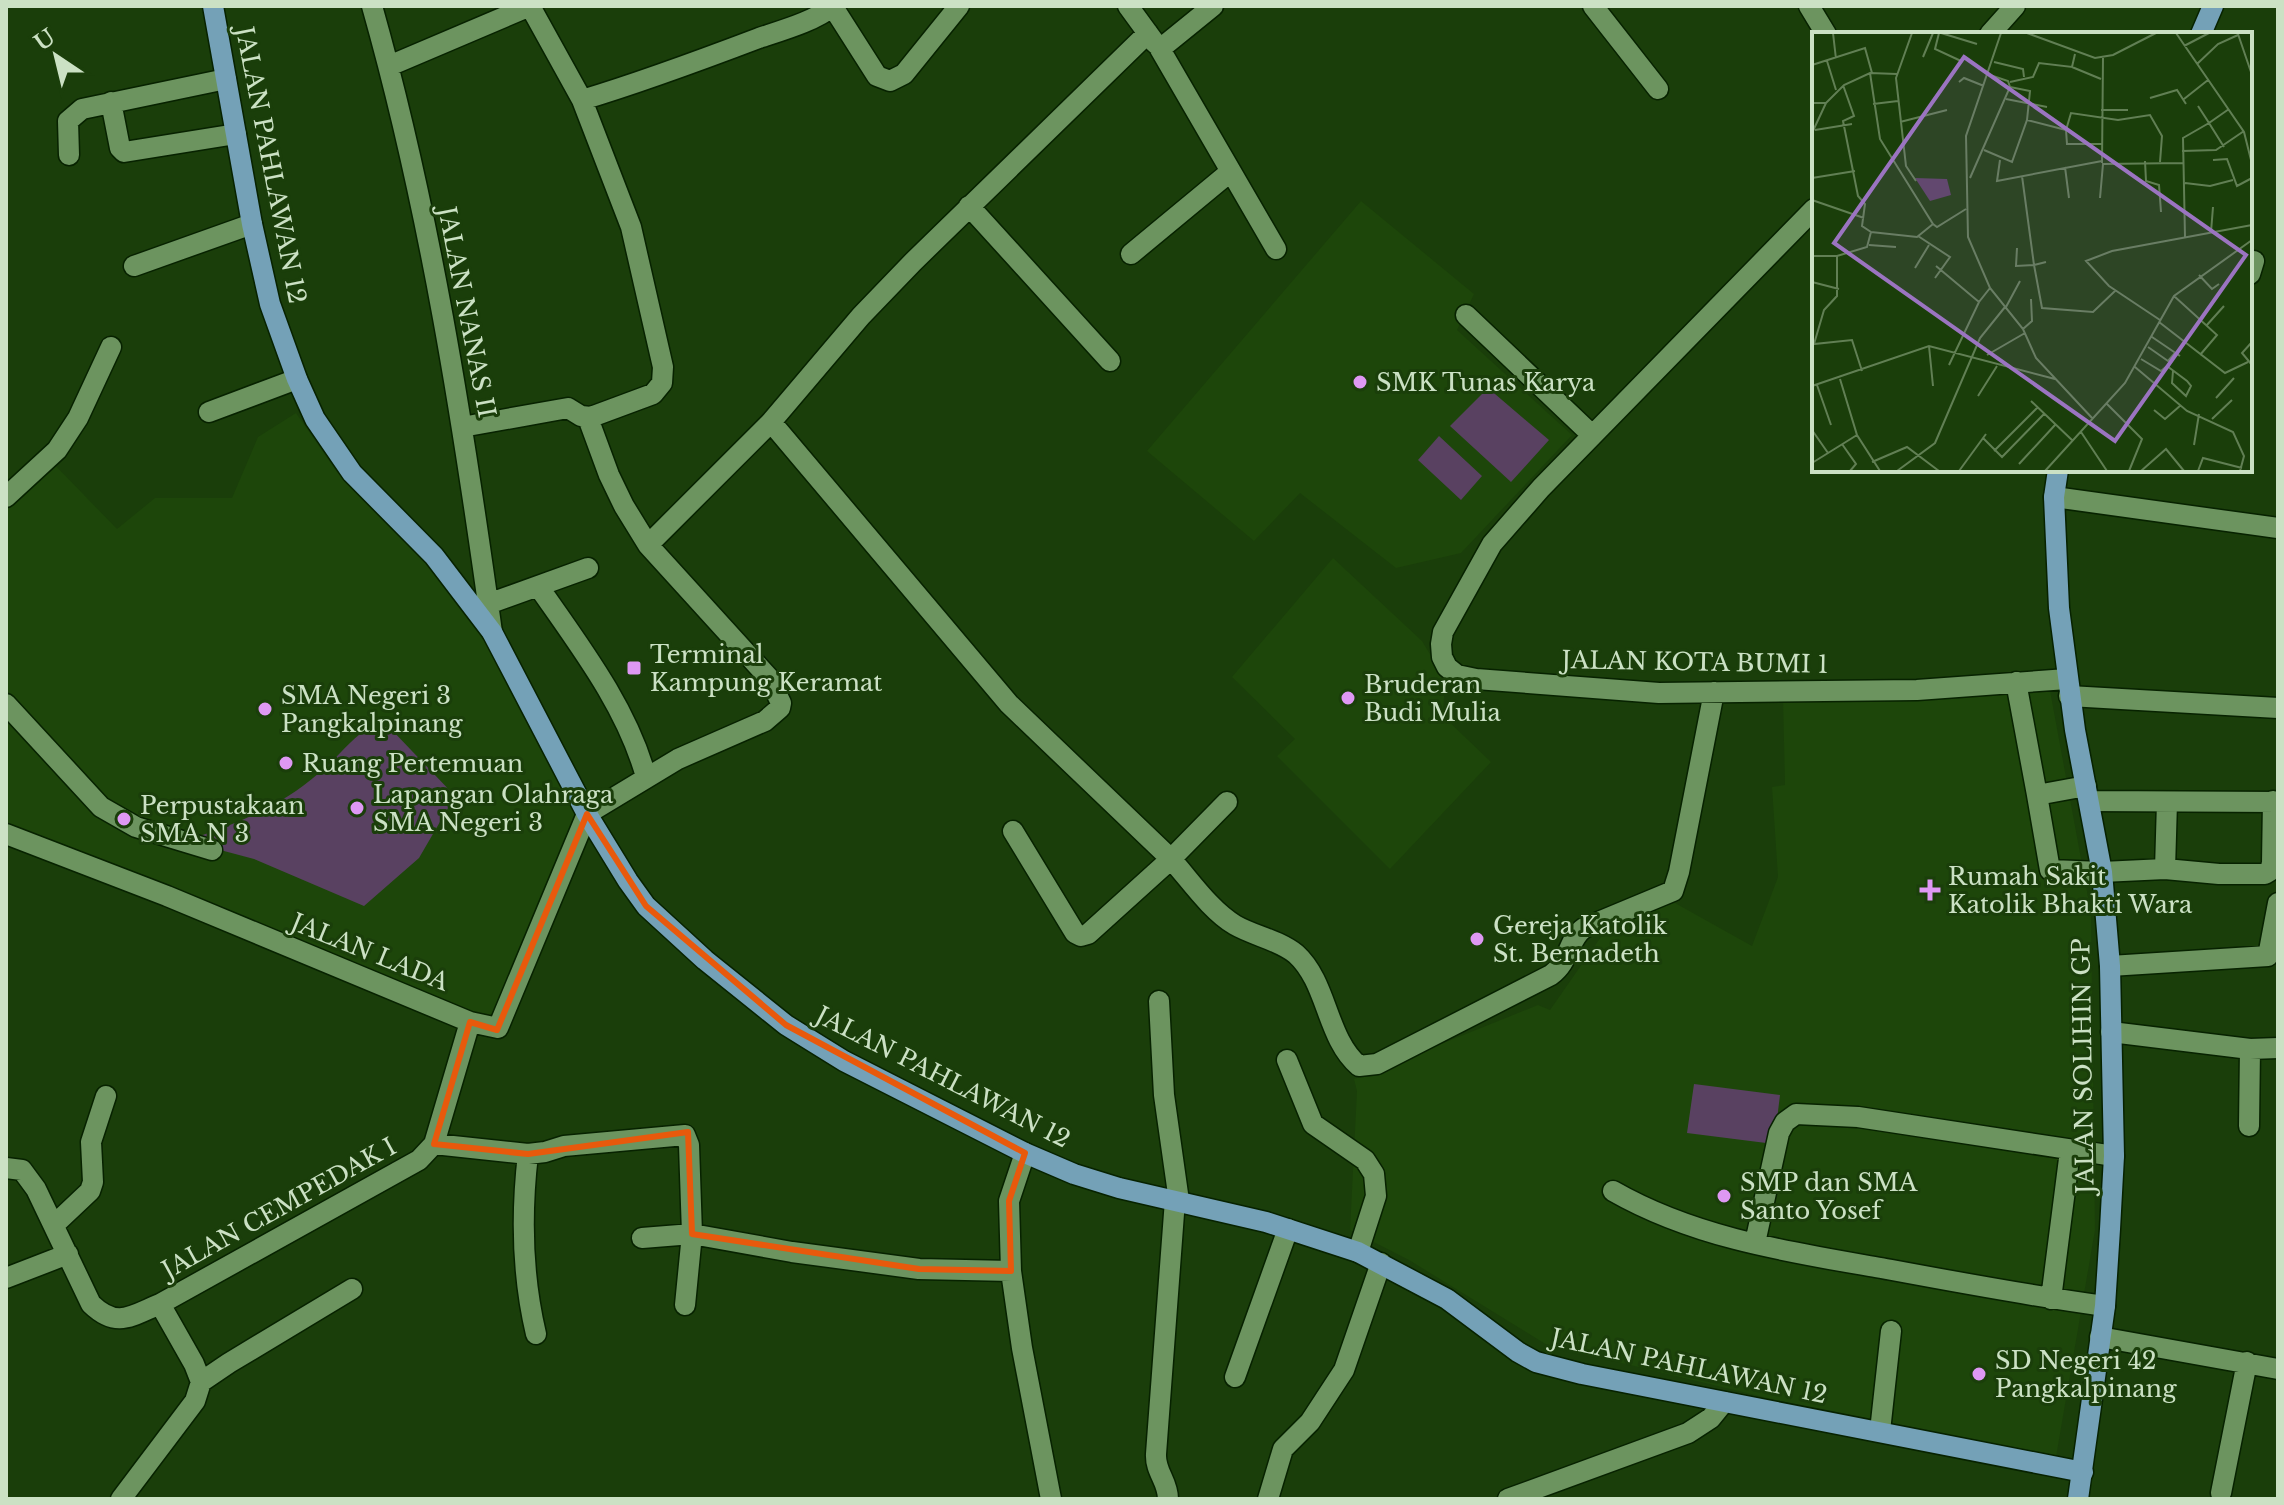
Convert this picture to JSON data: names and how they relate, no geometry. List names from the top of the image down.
{
  "streets": {
    "main road": ["JALAN PAHLAWAN 12", "JALAN SOLIHIN GP"],
    "street": [
      "JALAN NANAS II",
      "JALAN KOTA BUMI 1",
      "JALAN LADA",
      "JALAN CEMPEDAK I"
    ]
  },
  "crossings": [
    ["JALAN PAHLAWAN 12", "JALAN NANAS II"],
    ["JALAN PAHLAWAN 12", "JALAN LADA"],
    ["JALAN PAHLAWAN 12", "JALAN SOLIHIN GP"],
    ["JALAN KOTA BUMI 1", "JALAN SOLIHIN GP"],
    ["JALAN LADA", "JALAN CEMPEDAK I"]
  ],
  "places": {
    "other": [
      "SMK Tunas Karya",
      "Bruderan Budi Mulia",
      "SMA Negeri 3 Pangkalpinang",
      "Ruang Pertemuan",
      "Lapangan Olahraga SMA Negeri 3",
      "Perpustakaan SMA N 3",
      "Gereja Katolik St. Bernadeth",
      "SMP dan SMA Santo Yosef",
      "SD Negeri 42 Pangkalpinang"
    ],
    "transit": ["Terminal Kampung Keramat"],
    "health": ["Rumah Sakit Katolik Bhakti Wara"]
  },
  "north": "top left"
}
